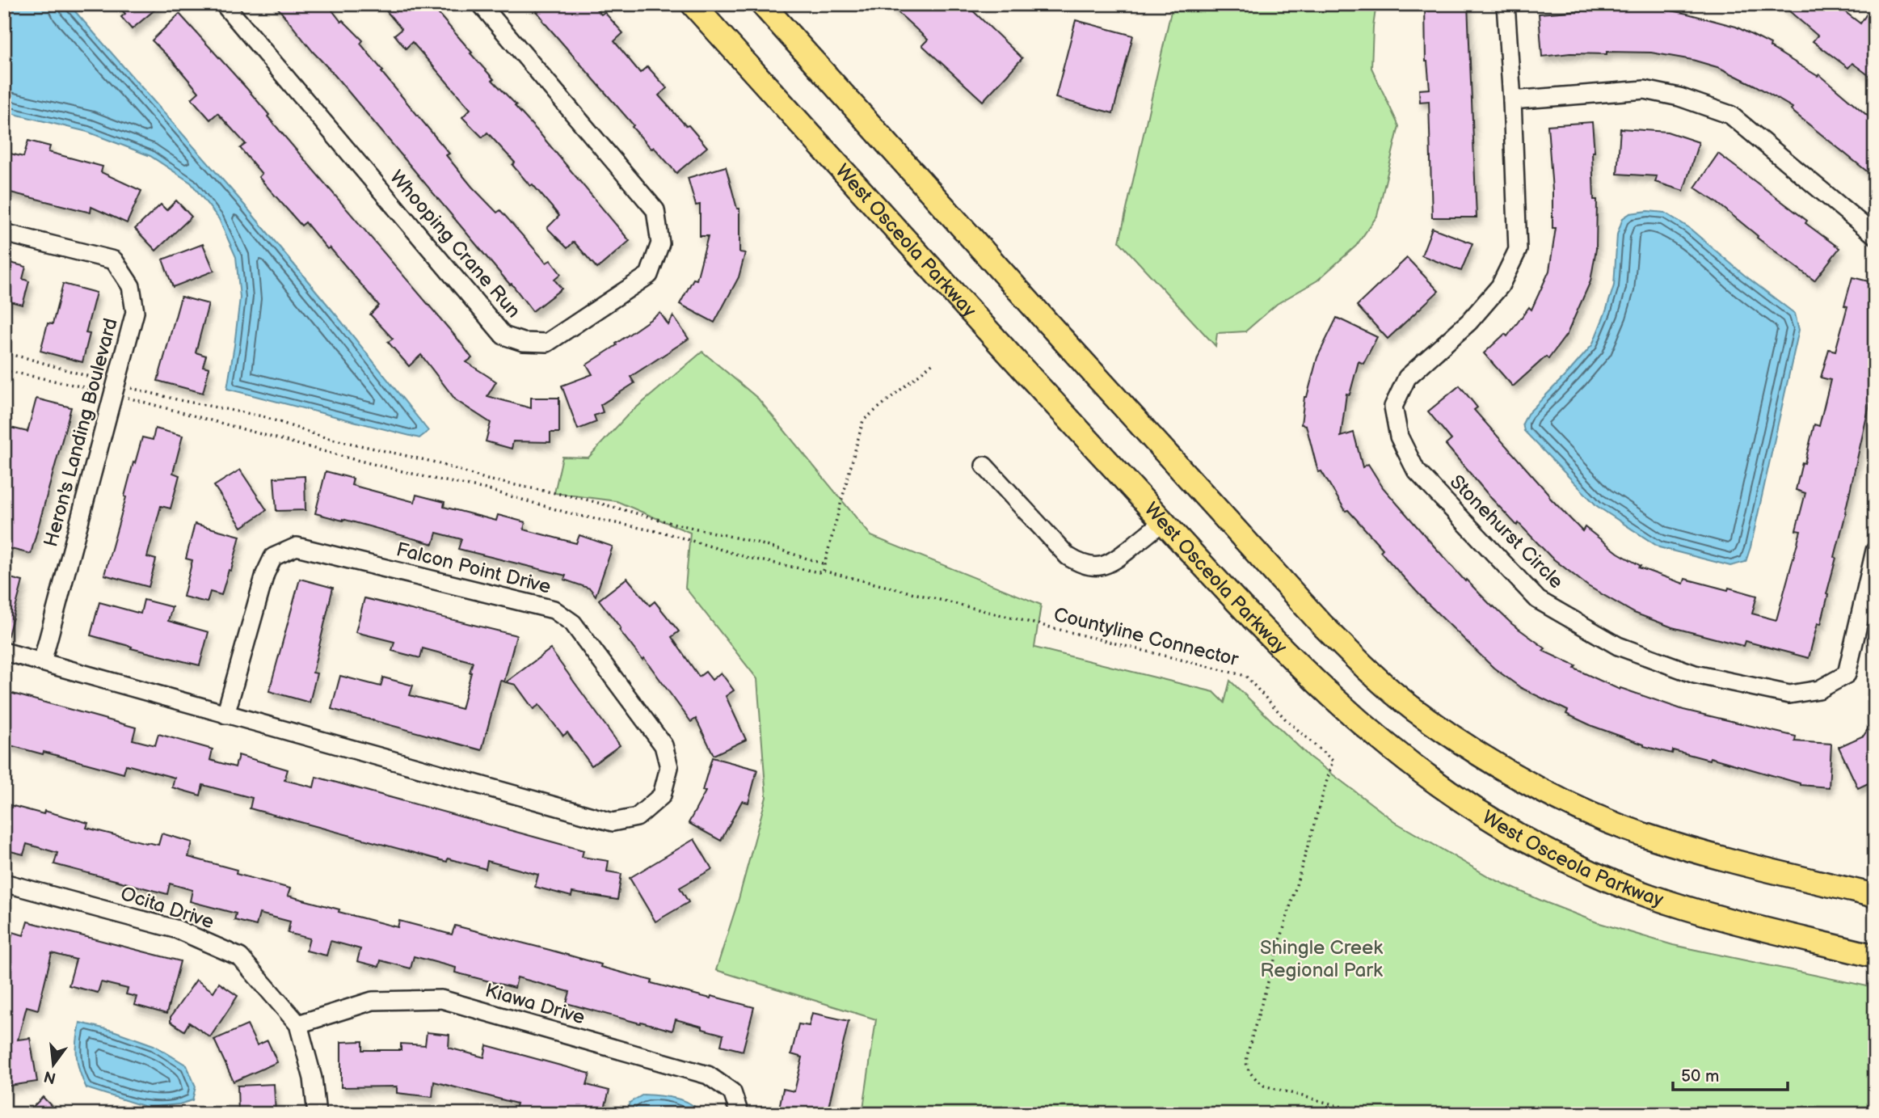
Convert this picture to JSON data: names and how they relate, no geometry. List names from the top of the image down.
{
  "streets": {
    "main road": ["West Osceola Parkway"],
    "street": [
      "Whooping Crane Run",
      "Heron's Landing Boulevard",
      "Stonehurst Circle",
      "Falcon Point Drive",
      "Ocita Drive",
      "Kiawa Drive"
    ],
    "path": ["Countyline Connector"]
  },
  "crossings": [
    ["Heron's Landing Boulevard", "Falcon Point Drive"],
    ["Ocita Drive", "Kiawa Drive"]
  ],
  "parks": ["Shingle Creek Regional Park"],
  "scale_bar": "50 m",
  "north": "bottom"
}
